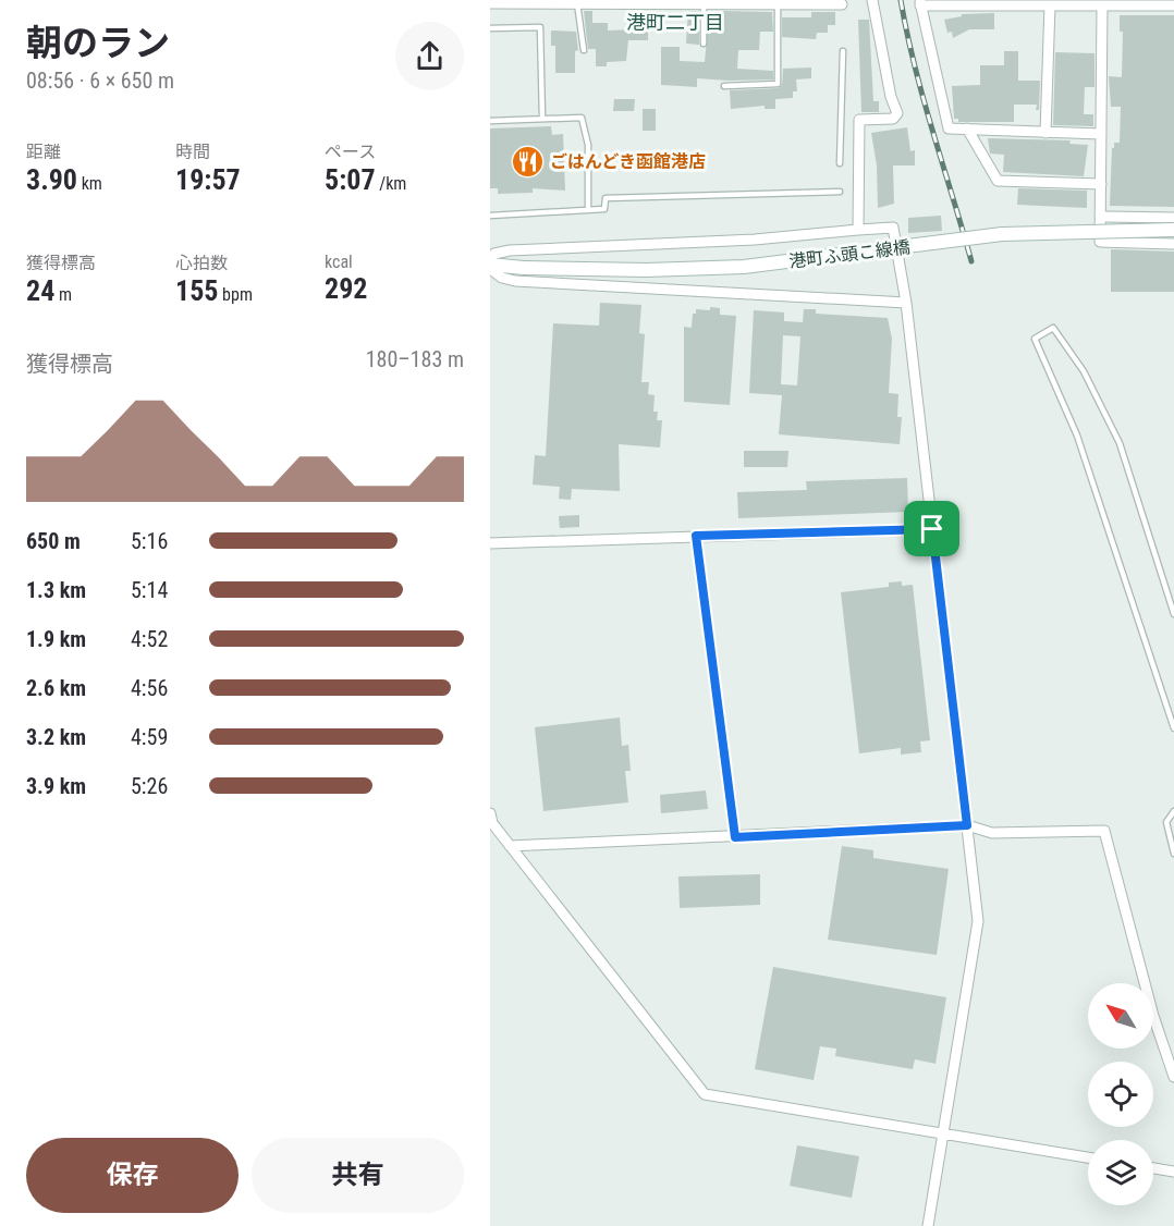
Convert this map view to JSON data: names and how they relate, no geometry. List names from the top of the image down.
{
  "streets": {
    "street": ["港町ふ頭こ線橋"]
  },
  "districts": ["港町二丁目"],
  "places": {
    "restaurant": ["ごはんどき函館港店"]
  },
  "north": "top left",
  "page": {
    "heading": ["朝のラン", "08:56 · 6 × 650 m"],
    "stats": [
      ["距離", "3.90 km"],
      ["時間", "19:57"],
      ["ペース", "5:07 /km"],
      ["獲得標高", "24 m"],
      ["心拍数", "155 bpm"],
      ["kcal", "292"]
    ],
    "chart": ["獲得標高", "180–183 m"],
    "list": [
      {
        "name": "650 m",
        "note": "5:16"
      },
      {
        "name": "1.3 km",
        "note": "5:14"
      },
      {
        "name": "1.9 km",
        "note": "4:52"
      },
      {
        "name": "2.6 km",
        "note": "4:56"
      },
      {
        "name": "3.2 km",
        "note": "4:59"
      },
      {
        "name": "3.9 km",
        "note": "5:26"
      }
    ],
    "buttons": ["保存", "共有"]
  }
}
